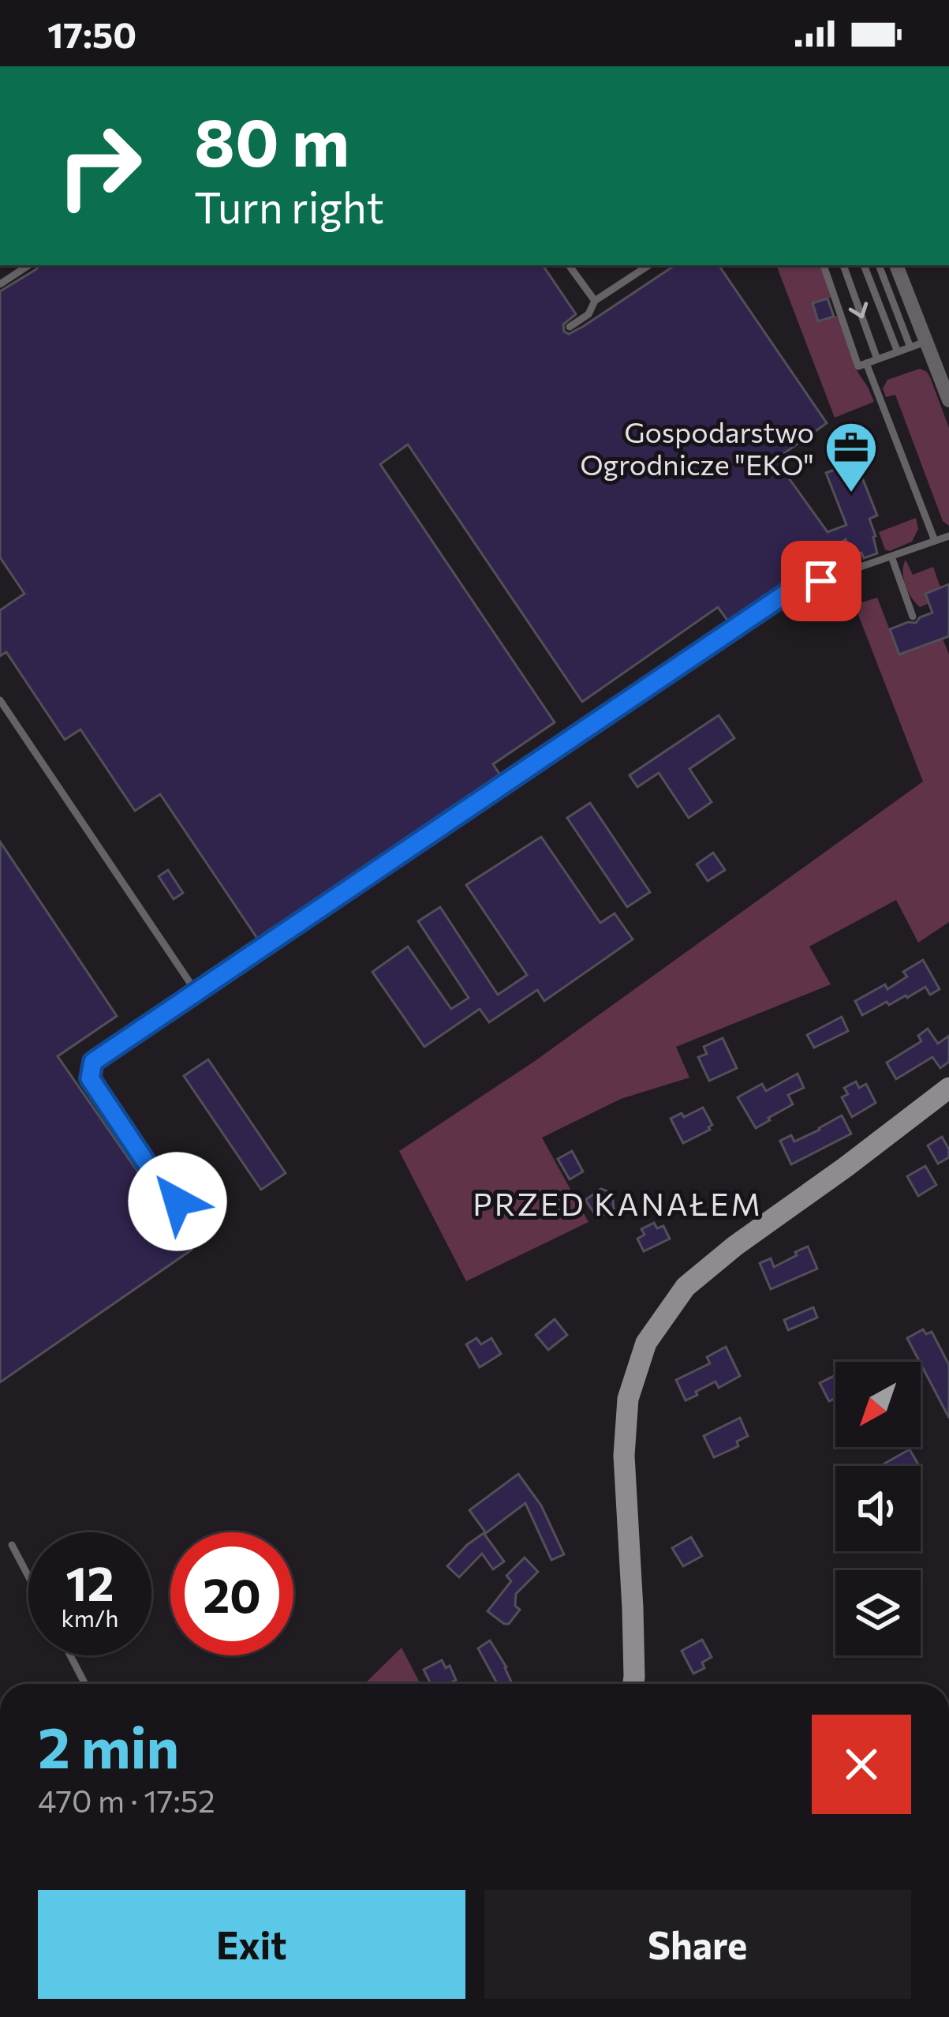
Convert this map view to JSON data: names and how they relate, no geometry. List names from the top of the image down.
{
  "districts": ["PRZED KANAŁEM"],
  "places": {
    "office": ["Gospodarstwo Ogrodnicze \"EKO\""]
  },
  "north": "bottom left",
  "page": {
    "status": "17:50",
    "turn": ["80 m", "Turn right"],
    "speed": "12 km/h",
    "limit": "20",
    "heading": ["2 min", "470 m · 17:52"],
    "buttons": ["Exit", "Share"]
  }
}
